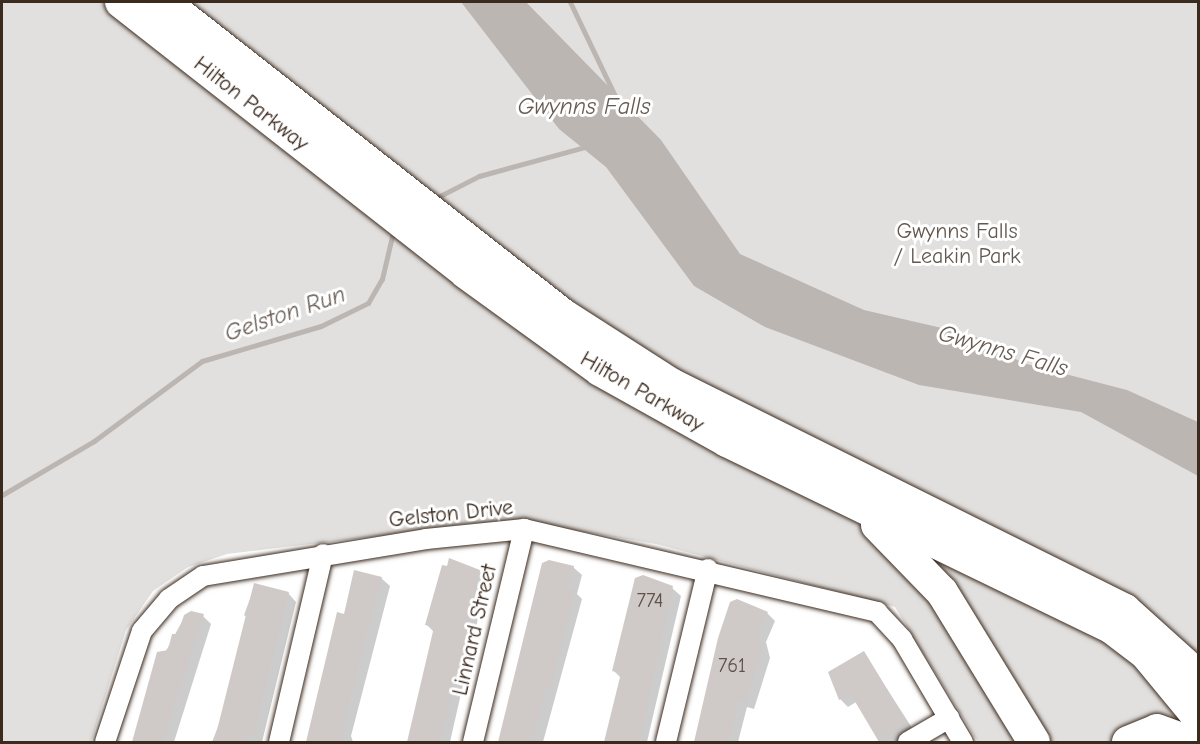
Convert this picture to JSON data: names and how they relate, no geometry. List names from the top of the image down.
{
  "streets": {
    "main road": ["Hilton Parkway"],
    "street": ["Gelston Drive", "Linnard Street"]
  },
  "crossings": [
    ["Gelston Drive", "Linnard Street"]
  ],
  "water": ["Gwynns Falls", "Gelston Run"],
  "parks": ["Gwynns Falls / Leakin Park"],
  "house_numbers": ["774", "761"]
}
